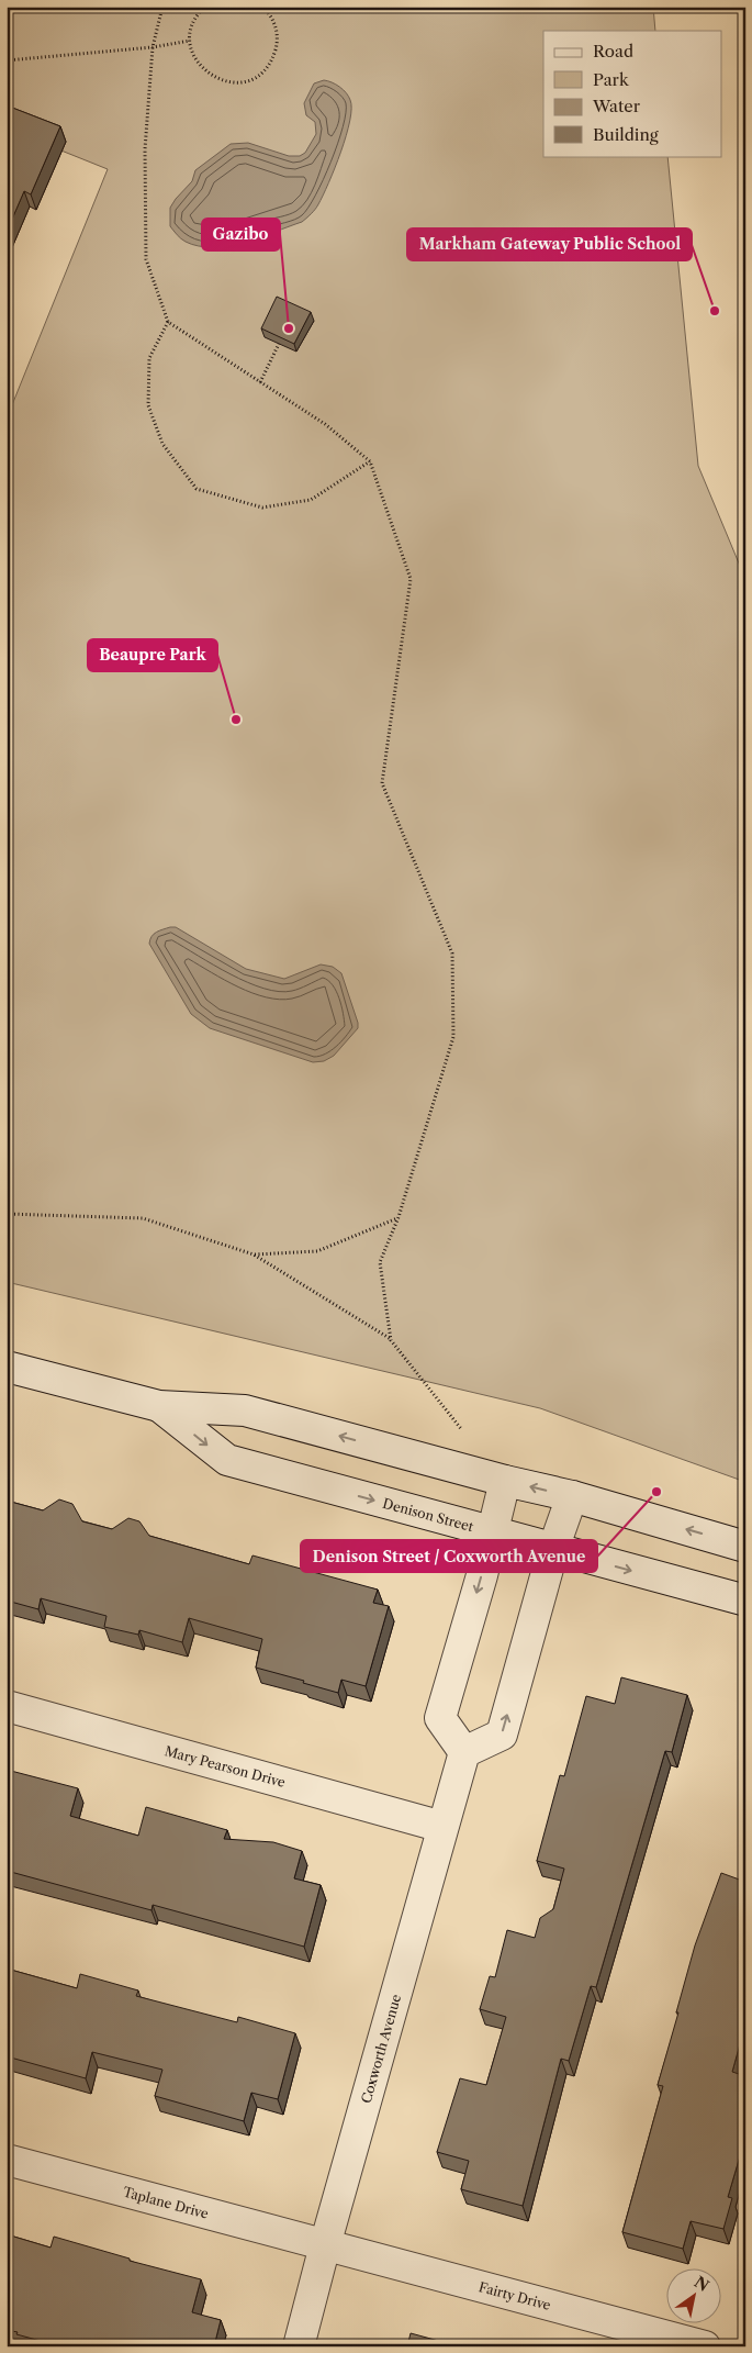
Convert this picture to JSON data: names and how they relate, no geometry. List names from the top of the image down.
{
  "streets": {
    "street": [
      "Denison Street",
      "Mary Pearson Drive",
      "Coxworth Avenue",
      "Taplane Drive",
      "Fairty Drive"
    ]
  },
  "crossings": [
    ["Mary Pearson Drive", "Coxworth Avenue"],
    ["Coxworth Avenue", "Taplane Drive"],
    ["Coxworth Avenue", "Fairty Drive"],
    ["Taplane Drive", "Fairty Drive"]
  ],
  "places": [
    "Markham Gateway Public School",
    "Gazibo",
    "Beaupre Park",
    "Denison Street / Coxworth Avenue"
  ],
  "legend": [
    "Road",
    "Park",
    "Water",
    "Building"
  ],
  "north": "top right"
}
